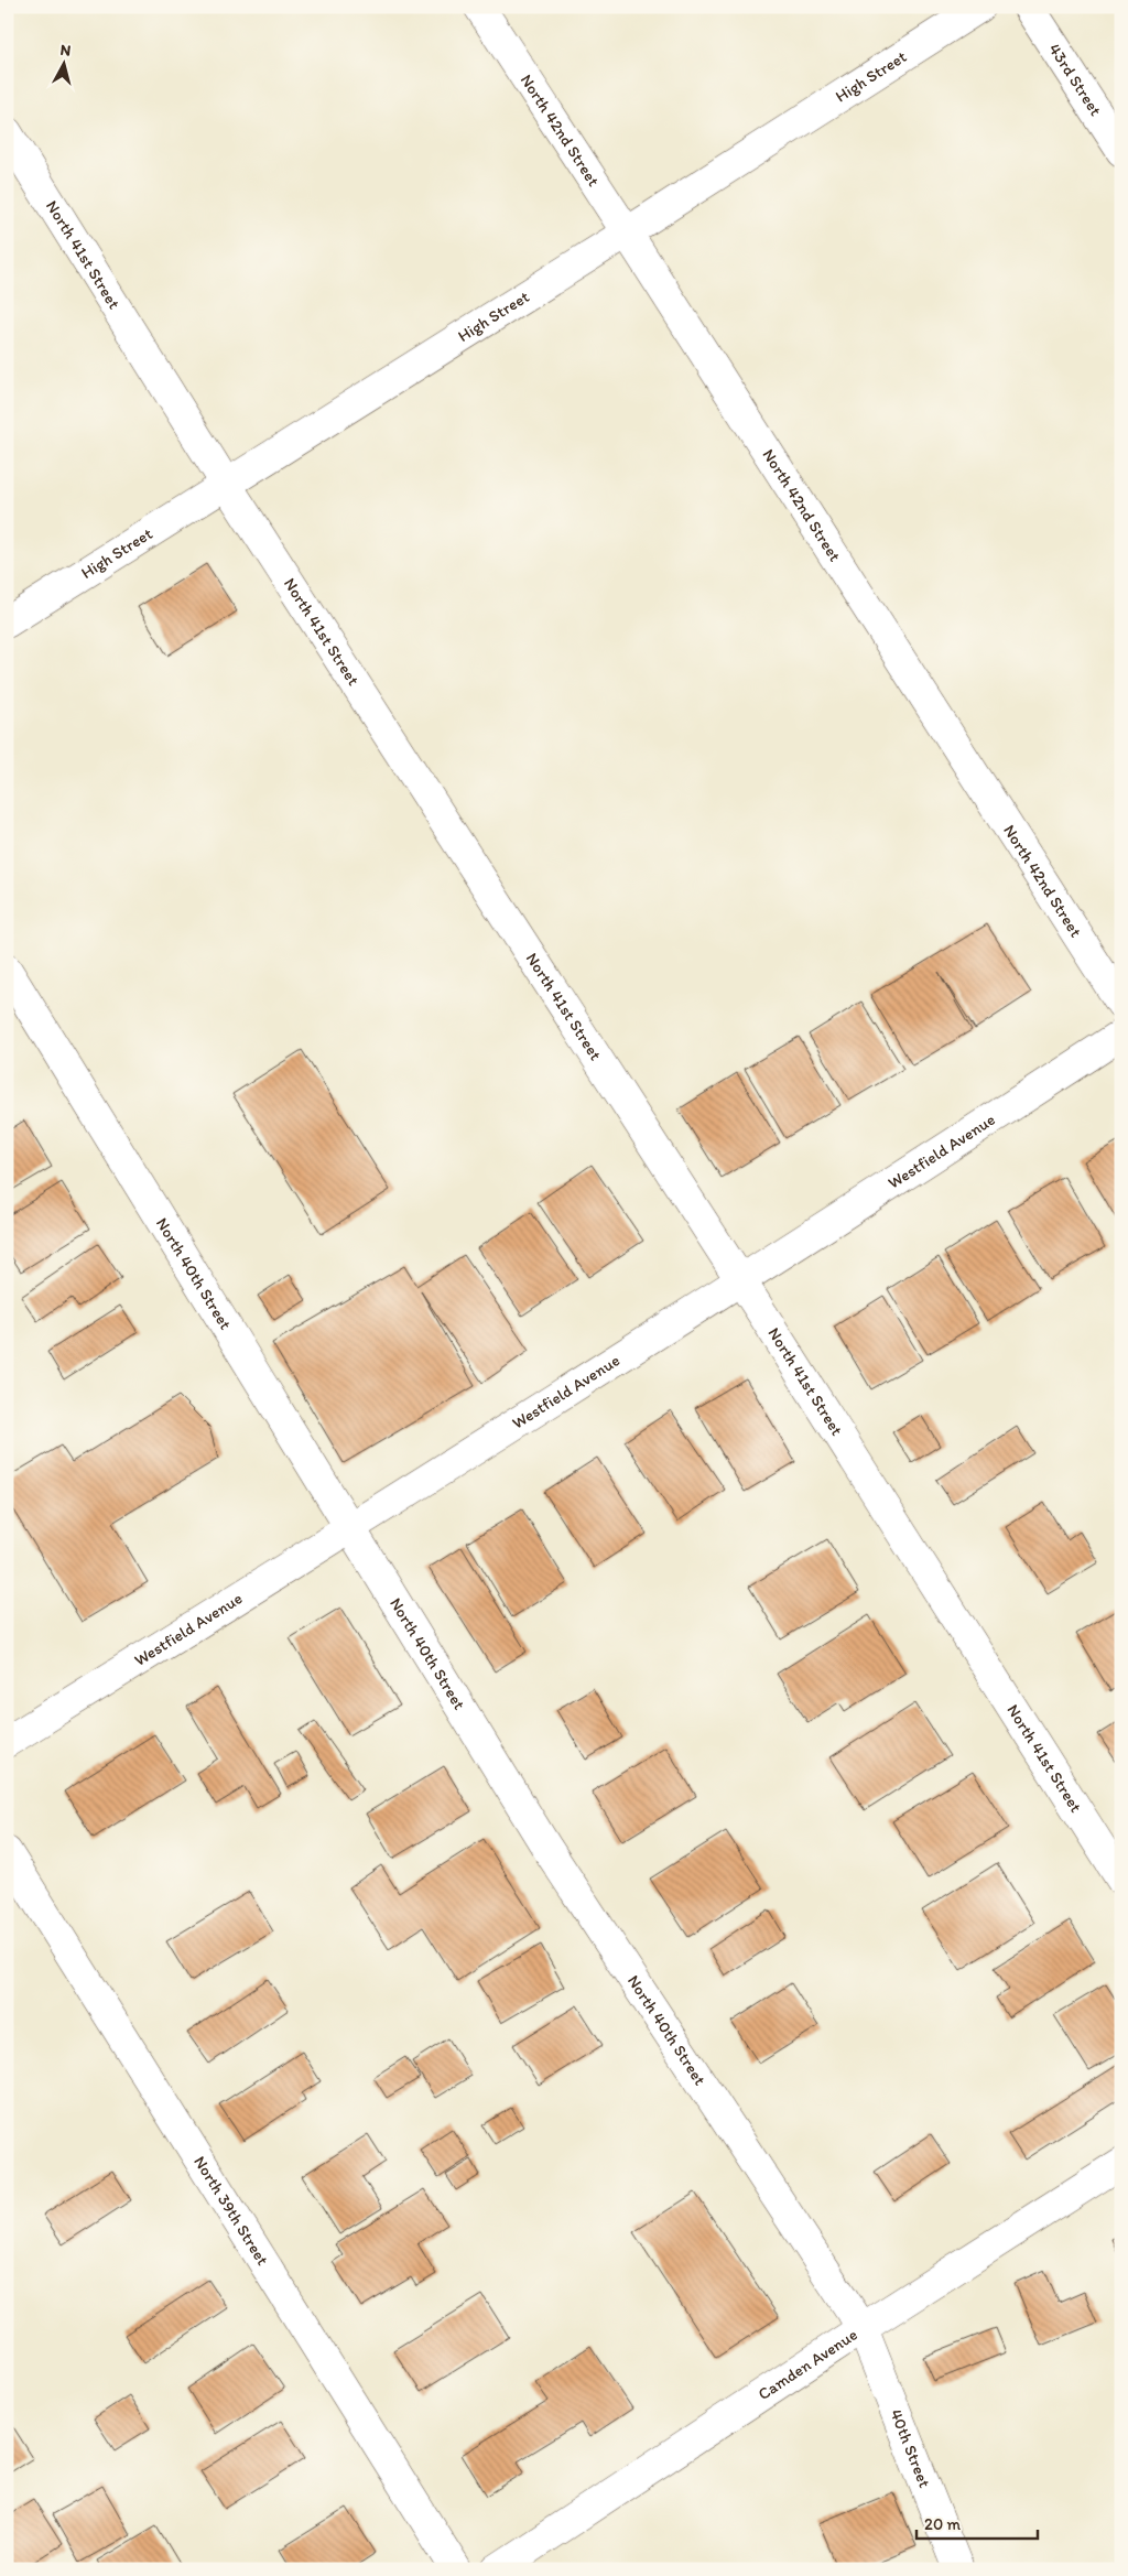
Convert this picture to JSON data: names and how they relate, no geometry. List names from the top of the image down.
{
  "streets": {
    "street": [
      "High Street",
      "43rd Street",
      "North 42nd Street",
      "North 41st Street",
      "Westfield Avenue",
      "North 40th Street",
      "North 39th Street",
      "Camden Avenue",
      "40th Street"
    ]
  },
  "crossings": [
    ["High Street", "North 42nd Street"],
    ["High Street", "North 41st Street"],
    ["North 41st Street", "Westfield Avenue"],
    ["Westfield Avenue", "North 40th Street"],
    ["North 40th Street", "Camden Avenue"],
    ["North 40th Street", "40th Street"],
    ["Camden Avenue", "40th Street"]
  ],
  "scale_bar": "20 m",
  "north": "top"
}
